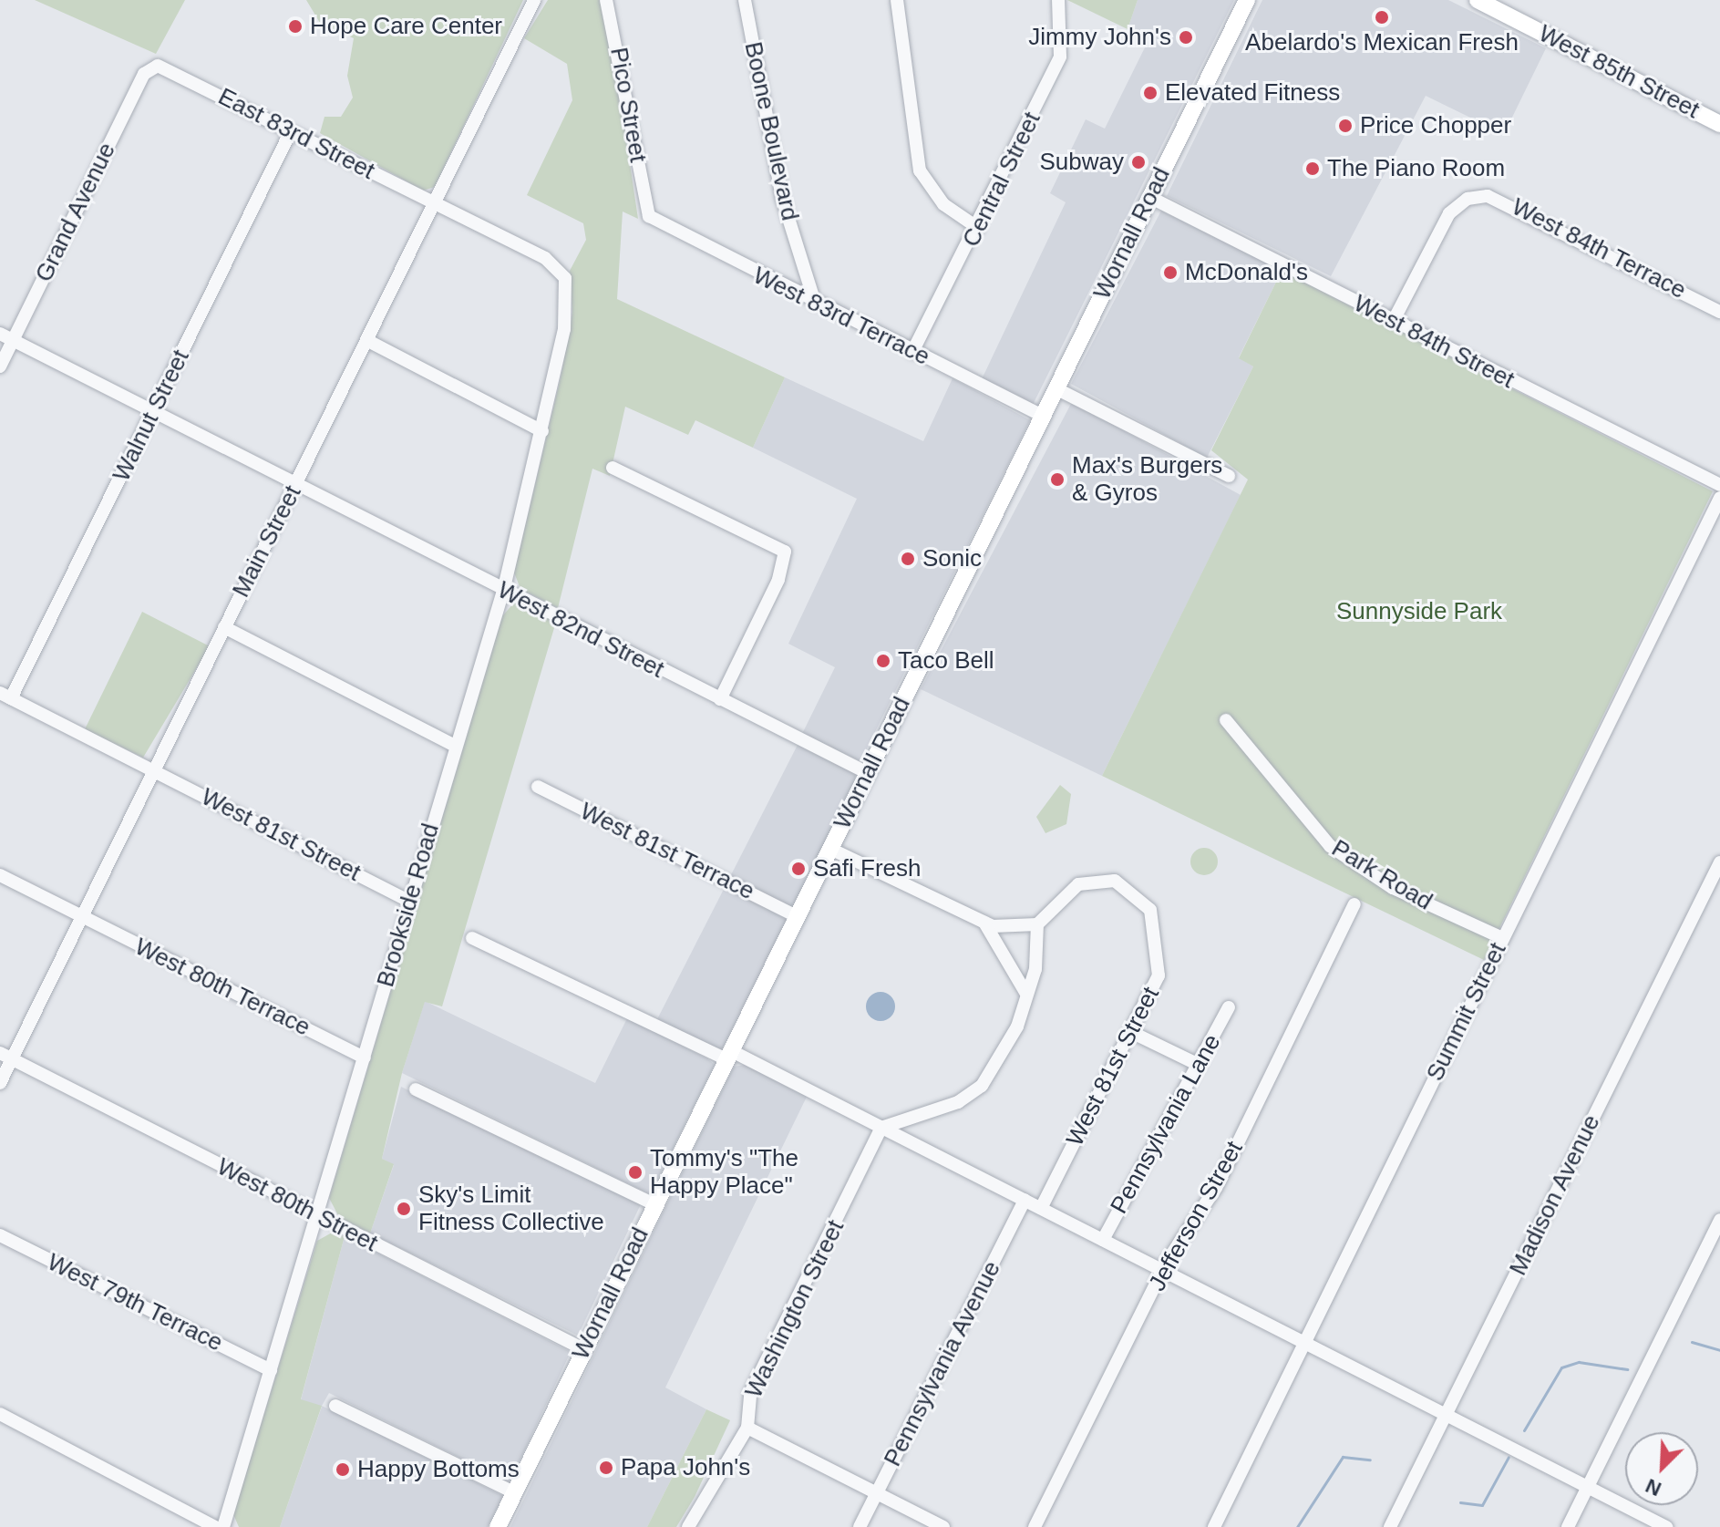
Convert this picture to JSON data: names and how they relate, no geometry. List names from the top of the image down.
{
  "streets": {
    "main road": ["West 85th Street", "Wornall Road"],
    "street": [
      "Pico Street",
      "Boone Boulevard",
      "East 83rd Street",
      "Central Street",
      "Grand Avenue",
      "West 84th Terrace",
      "West 83rd Terrace",
      "West 84th Street",
      "Walnut Street",
      "Main Street",
      "West 82nd Street",
      "West 81st Street",
      "West 81st Terrace",
      "Park Road",
      "Brookside Road",
      "West 80th Terrace",
      "Summit Street",
      "Pennsylvania Lane",
      "Madison Avenue",
      "West 80th Street",
      "Jefferson Street",
      "West 79th Terrace",
      "Washington Street",
      "Pennsylvania Avenue"
    ]
  },
  "crossings": [
    ["Pico Street", "West 83rd Terrace"],
    ["Boone Boulevard", "West 83rd Terrace"],
    ["East 83rd Street", "Grand Avenue"],
    ["East 83rd Street", "Walnut Street"],
    ["East 83rd Street", "Main Street"],
    ["East 83rd Street", "Brookside Road"],
    ["Central Street", "West 83rd Terrace"],
    ["Grand Avenue", "West 82nd Street"],
    ["Wornall Road", "West 83rd Terrace"],
    ["Wornall Road", "West 84th Street"],
    ["Wornall Road", "West 82nd Street"],
    ["Wornall Road", "West 81st Terrace"],
    ["Wornall Road", "West 80th Street"],
    ["West 84th Terrace", "West 84th Street"],
    ["Walnut Street", "West 82nd Street"],
    ["Walnut Street", "West 81st Street"],
    ["Main Street", "West 82nd Street"],
    ["Main Street", "West 81st Street"],
    ["Main Street", "West 80th Terrace"],
    ["Main Street", "West 80th Street"],
    ["West 82nd Street", "Brookside Road"],
    ["West 81st Street", "Brookside Road"],
    ["Park Road", "Summit Street"],
    ["Brookside Road", "West 80th Terrace"],
    ["Brookside Road", "West 80th Street"],
    ["Brookside Road", "West 79th Terrace"]
  ],
  "parks": ["Sunnyside Park"],
  "places": [
    "Abelardo's Mexican Fresh",
    "Hope Care Center",
    "Jimmy John's",
    "Elevated Fitness",
    "Price Chopper",
    "Subway",
    "The Piano Room",
    "McDonald's",
    "Max's Burgers & Gyros",
    "Sonic",
    "Taco Bell",
    "Safi Fresh",
    "Tommy's \"The Happy Place\"",
    "Sky's Limit Fitness Collective",
    "Papa John's",
    "Happy Bottoms"
  ],
  "north": "bottom left"
}
